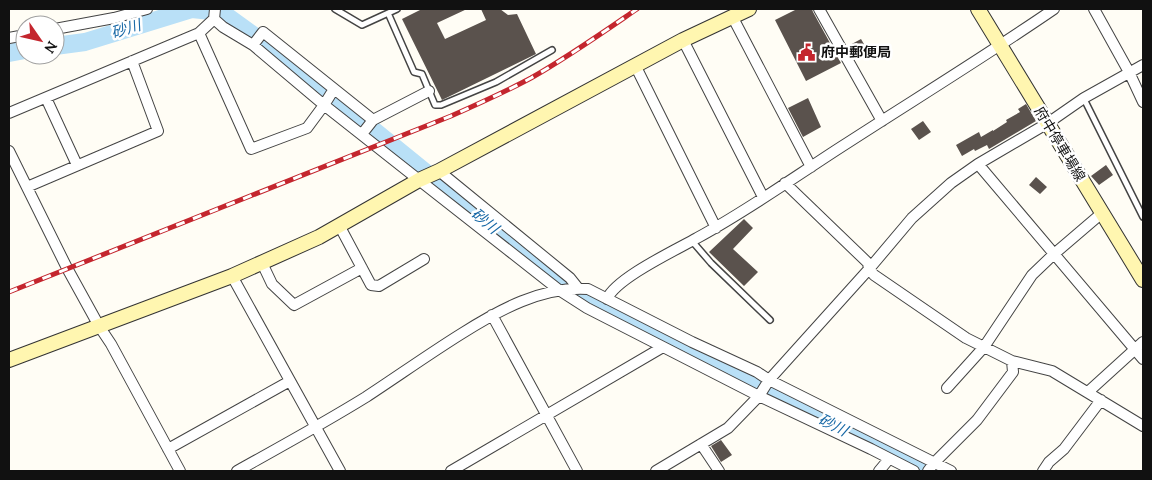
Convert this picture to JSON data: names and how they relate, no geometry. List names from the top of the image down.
{
  "streets": {
    "street": ["府中停車場線"]
  },
  "water": ["砂川"],
  "places": {
    "public building": ["府中郵便局"]
  },
  "north": "bottom right"
}
